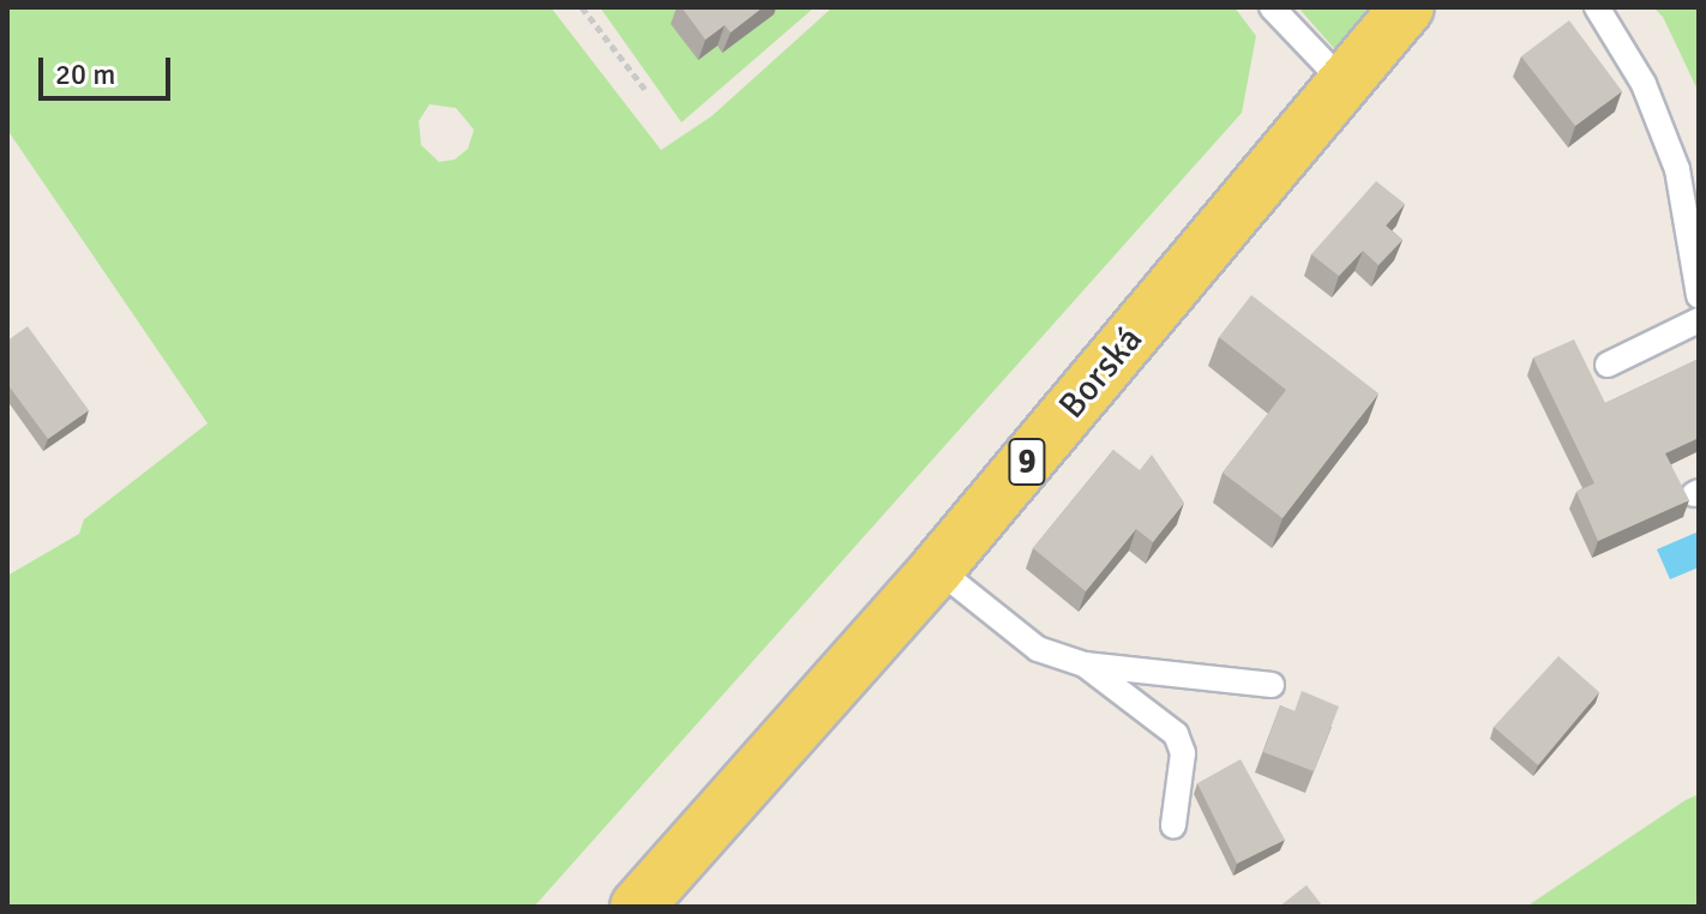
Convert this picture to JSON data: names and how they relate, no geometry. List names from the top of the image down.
{
  "streets": {
    "main road": ["Borská", "9"]
  },
  "scale_bar": "20 m"
}
